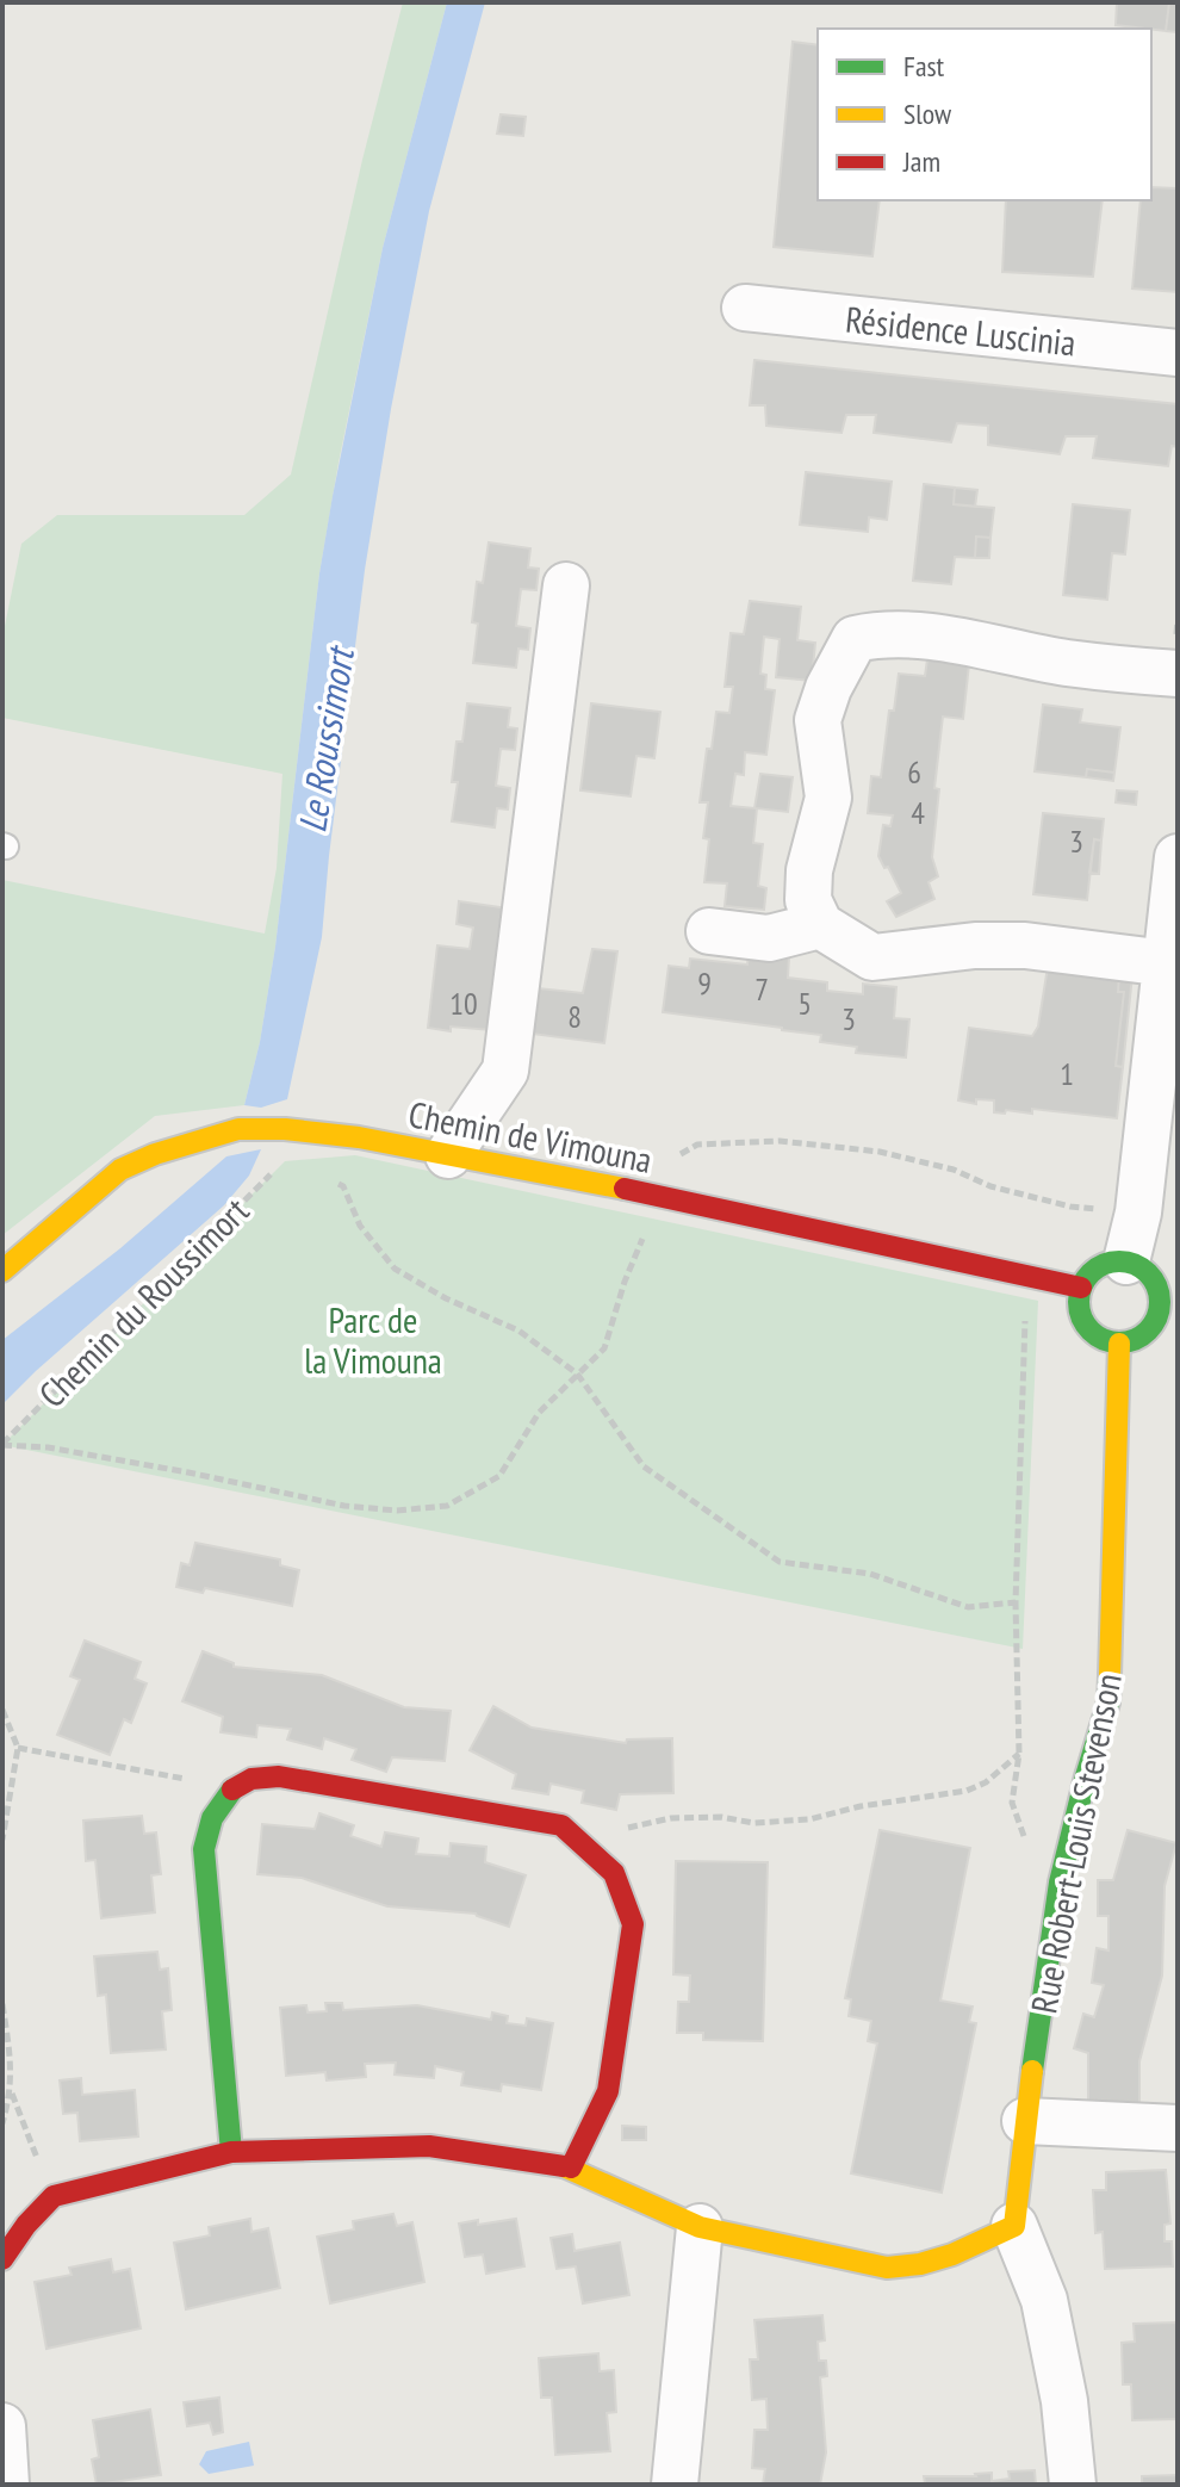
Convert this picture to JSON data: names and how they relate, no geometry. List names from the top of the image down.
{
  "streets": {
    "street": ["Résidence Luscinia", "Chemin de Vimouna", "Rue Robert-Louis Stevenson"],
    "path": ["Chemin du Roussimort"]
  },
  "crossings": [
    ["Chemin de Vimouna", "Rue Robert-Louis Stevenson"]
  ],
  "water": ["Le Roussimort"],
  "parks": ["Parc de la Vimouna"],
  "house_numbers": [
    "6",
    "4",
    "3",
    "9",
    "7",
    "10",
    "5",
    "8",
    "3",
    "1"
  ],
  "legend": ["Fast", "Slow", "Jam"]
}
